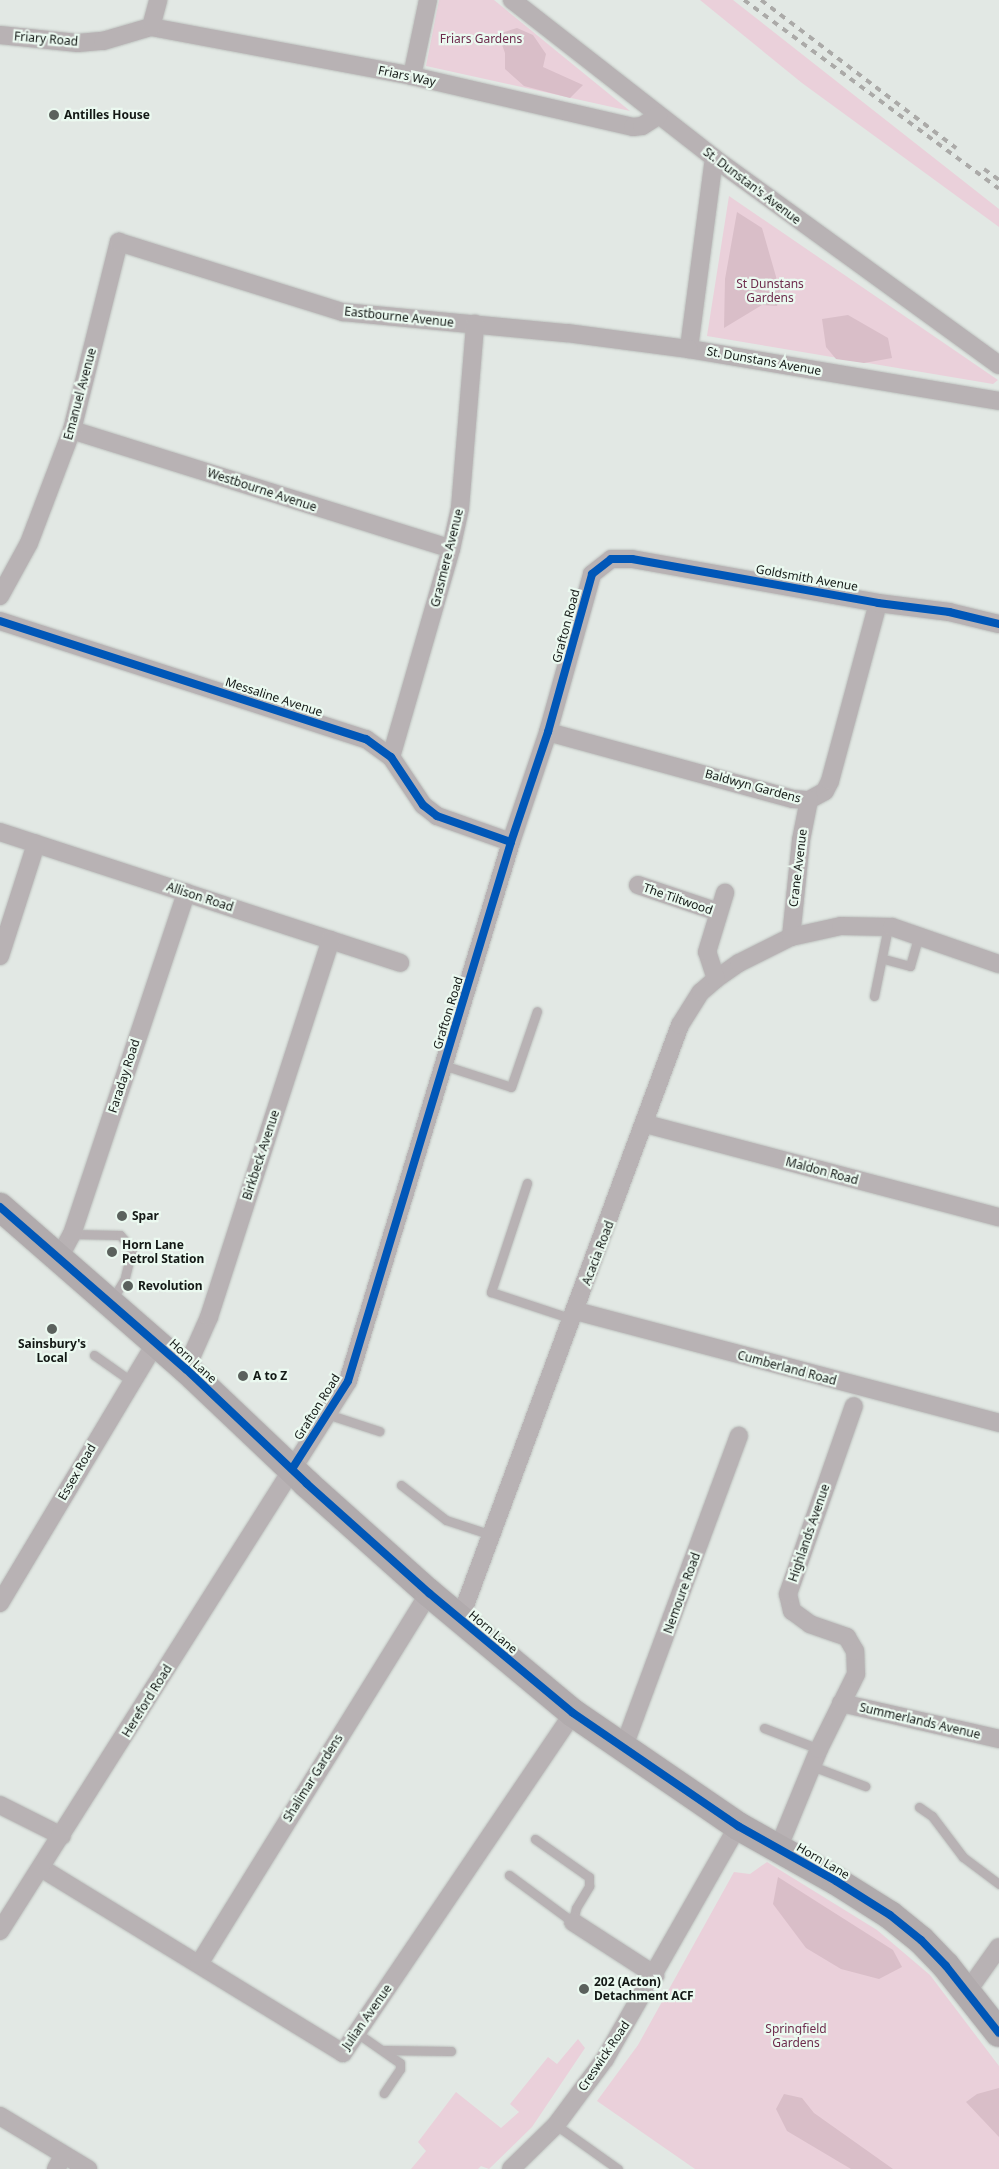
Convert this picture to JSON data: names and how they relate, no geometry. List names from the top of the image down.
{
  "streets": {
    "main road": ["Horn Lane"],
    "street": [
      "Friary Road",
      "Friars Way",
      "St. Dunstan's Avenue",
      "Eastbourne Avenue",
      "St. Dunstans Avenue",
      "Emanuel Avenue",
      "Westbourne Avenue",
      "Grasmere Avenue",
      "Goldsmith Avenue",
      "Grafton Road",
      "Messaline Avenue",
      "Baldwyn Gardens",
      "Crane Avenue",
      "Allison Road",
      "The Tiltwood",
      "Faraday Road",
      "Birkbeck Avenue",
      "Maldon Road",
      "Acacia Road",
      "Cumberland Road",
      "Essex Road",
      "Highlands Avenue",
      "Nemoure Road",
      "Hereford Road",
      "Summerlands Avenue",
      "Shalimar Gardens",
      "Julian Avenue",
      "Creswick Road"
    ]
  },
  "crossings": [
    ["Friary Road", "Friars Way"],
    ["Friars Way", "St. Dunstan's Avenue"],
    ["St. Dunstan's Avenue", "St. Dunstans Avenue"],
    ["Eastbourne Avenue", "St. Dunstans Avenue"],
    ["Eastbourne Avenue", "Emanuel Avenue"],
    ["Eastbourne Avenue", "Grasmere Avenue"],
    ["Emanuel Avenue", "Westbourne Avenue"],
    ["Westbourne Avenue", "Grasmere Avenue"],
    ["Grasmere Avenue", "Messaline Avenue"],
    ["Goldsmith Avenue", "Grafton Road"],
    ["Goldsmith Avenue", "Baldwyn Gardens"],
    ["Grafton Road", "Messaline Avenue"],
    ["Grafton Road", "Baldwyn Gardens"],
    ["Grafton Road", "Horn Lane"],
    ["Grafton Road", "Hereford Road"],
    ["Baldwyn Gardens", "Crane Avenue"],
    ["Crane Avenue", "Acacia Road"],
    ["Allison Road", "Faraday Road"],
    ["Allison Road", "Birkbeck Avenue"],
    ["Faraday Road", "Horn Lane"],
    ["Birkbeck Avenue", "Horn Lane"],
    ["Maldon Road", "Acacia Road"],
    ["Acacia Road", "Horn Lane"],
    ["Acacia Road", "Cumberland Road"],
    ["Horn Lane", "Essex Road"],
    ["Horn Lane", "Highlands Avenue"],
    ["Horn Lane", "Nemoure Road"],
    ["Horn Lane", "Hereford Road"],
    ["Horn Lane", "Shalimar Gardens"],
    ["Horn Lane", "Julian Avenue"],
    ["Horn Lane", "Creswick Road"],
    ["Cumberland Road", "Highlands Avenue"],
    ["Highlands Avenue", "Summerlands Avenue"],
    ["Hereford Road", "Julian Avenue"],
    ["Shalimar Gardens", "Julian Avenue"]
  ],
  "parks": ["Friars Gardens", "St Dunstans Gardens", "Springfield Gardens"],
  "places": [
    "Antilles House",
    "Spar",
    "Horn Lane Petrol Station",
    "Revolution",
    "Sainsbury's Local",
    "A to Z",
    "202 (Acton) Detachment ACF"
  ]
}
